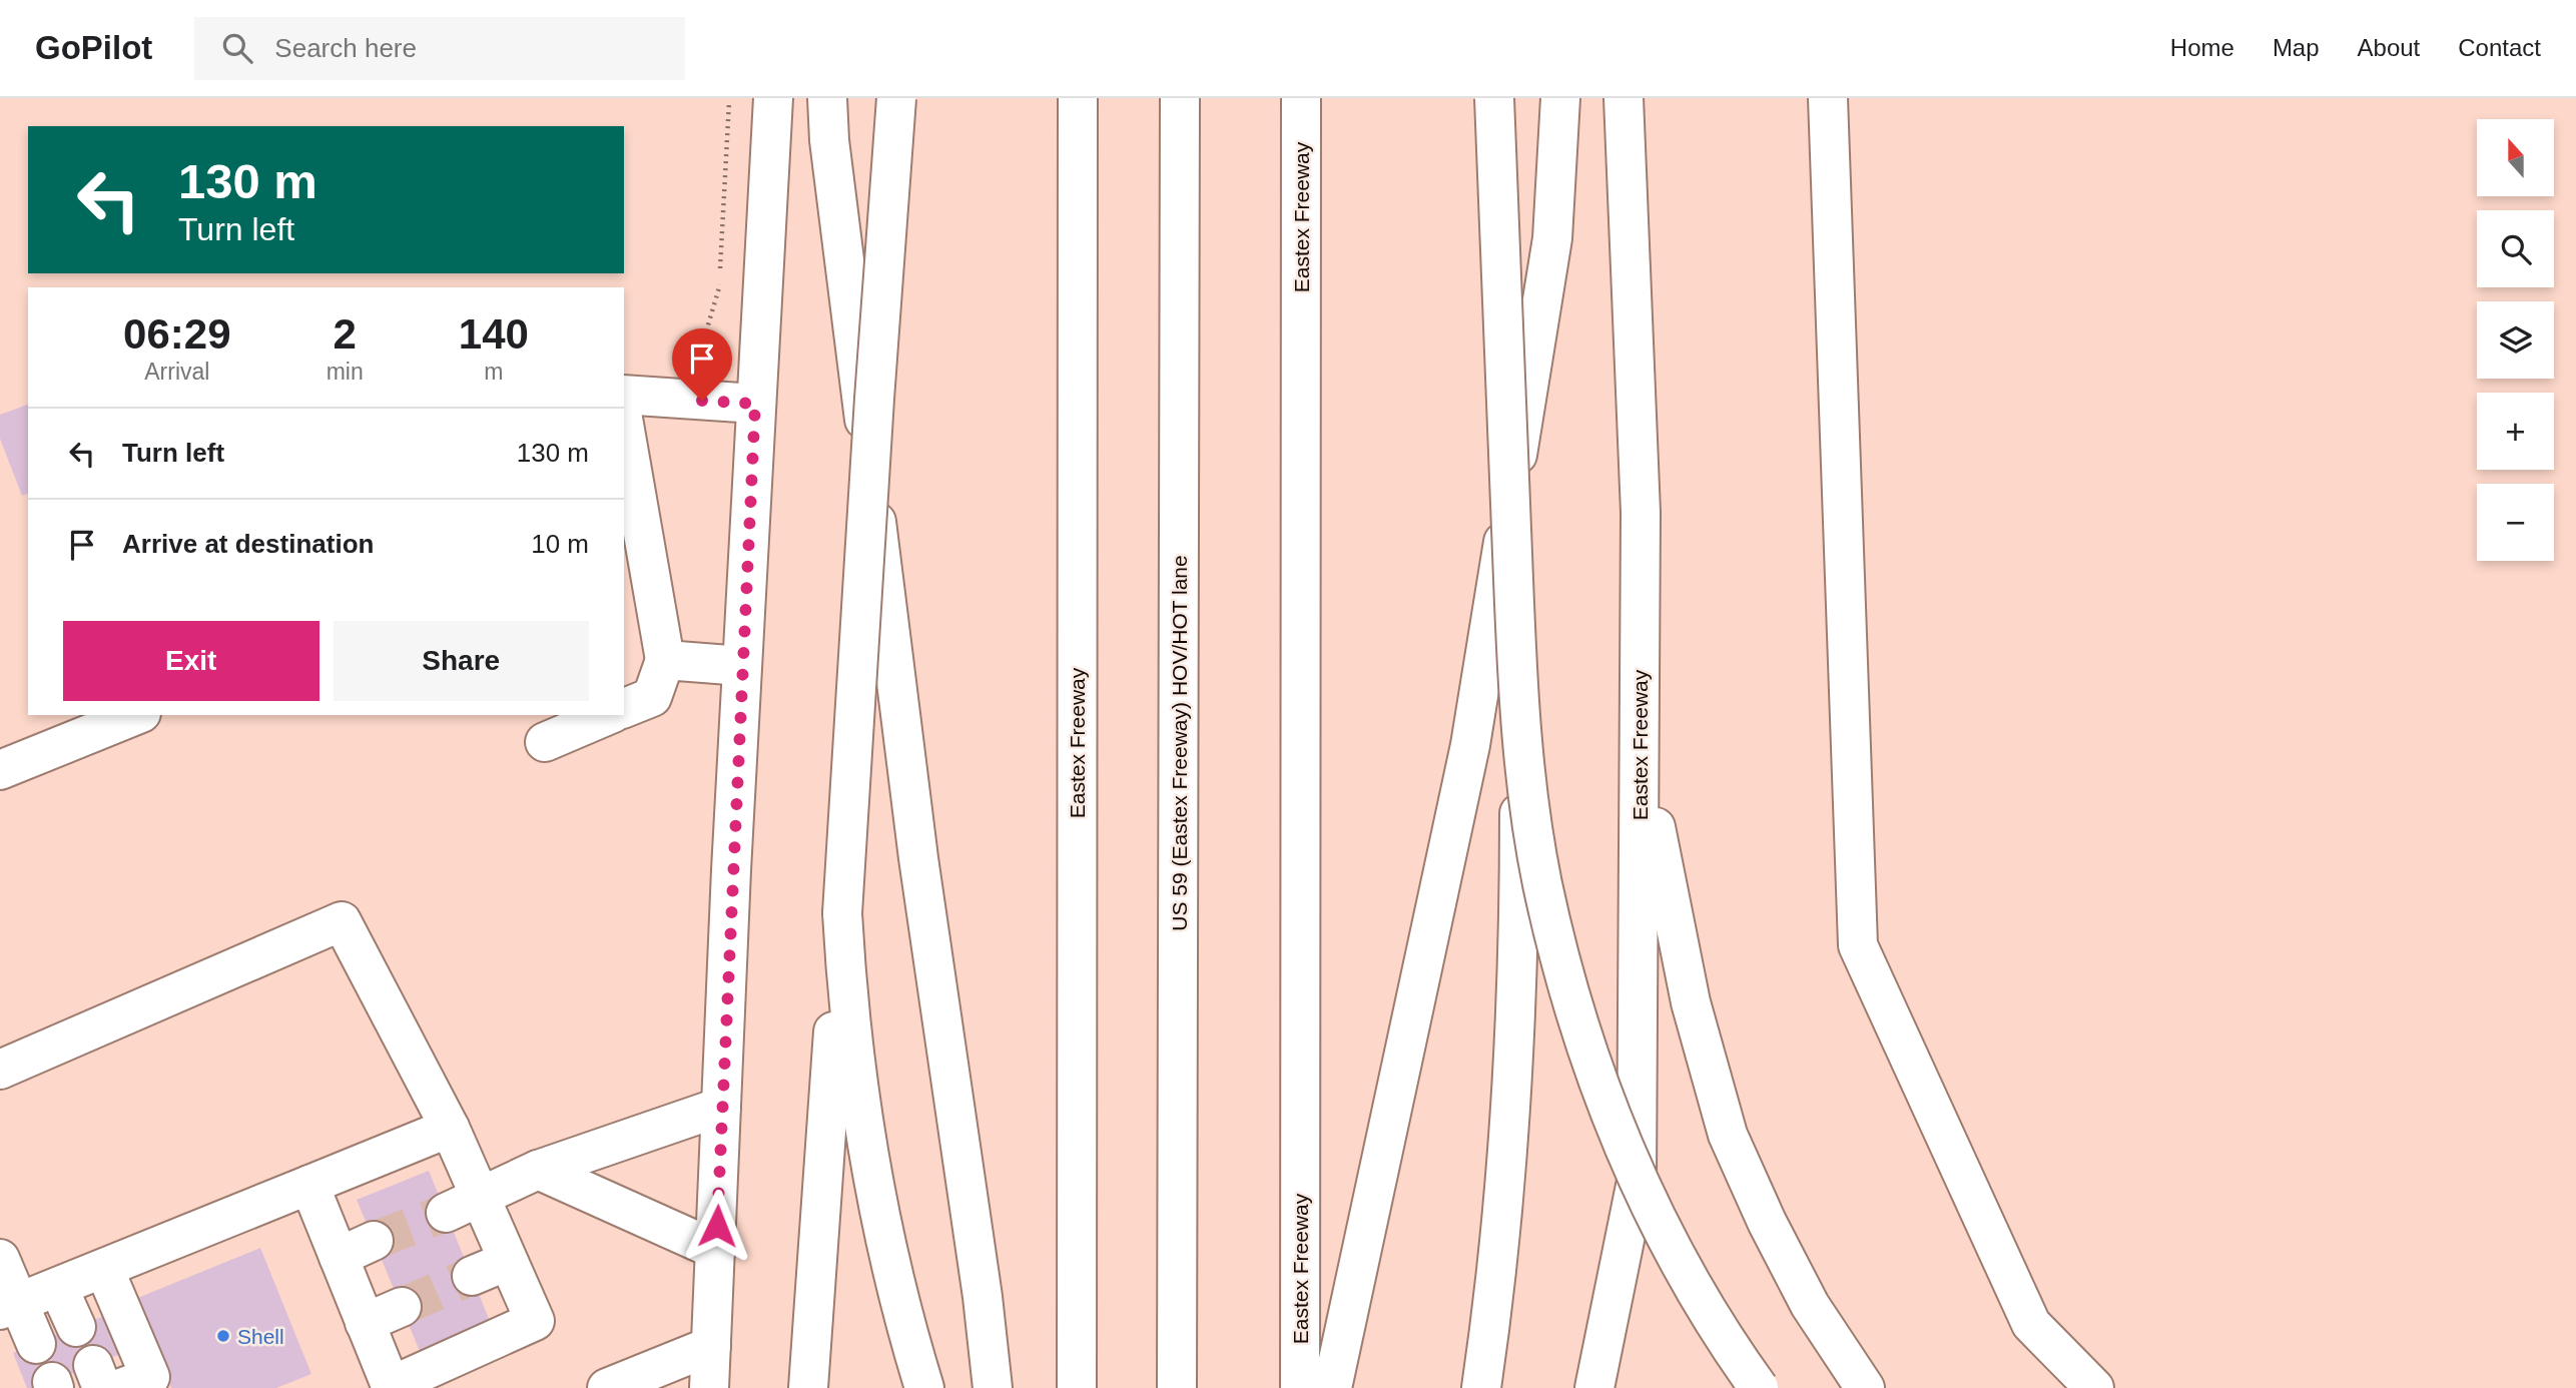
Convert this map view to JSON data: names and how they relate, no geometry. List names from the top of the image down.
{
  "streets": {
    "main road": ["Eastex Freeway", "US 59 (Eastex Freeway) HOV/HOT lane"]
  },
  "places": ["Shell"],
  "north": "top",
  "page": {
    "header": "GoPilot",
    "search": "Search here",
    "nav": [
      "Home",
      "Map",
      "About",
      "Contact"
    ],
    "map_buttons": ["+", "−"],
    "turn": ["130 m", "Turn left"],
    "eta": [
      "06:29",
      "Arrival",
      "2",
      "min",
      "140",
      "m"
    ],
    "list": [
      {
        "name": "Turn left",
        "value": "130 m"
      },
      {
        "name": "Arrive at destination",
        "value": "10 m"
      }
    ],
    "buttons": ["Exit", "Share"]
  }
}
